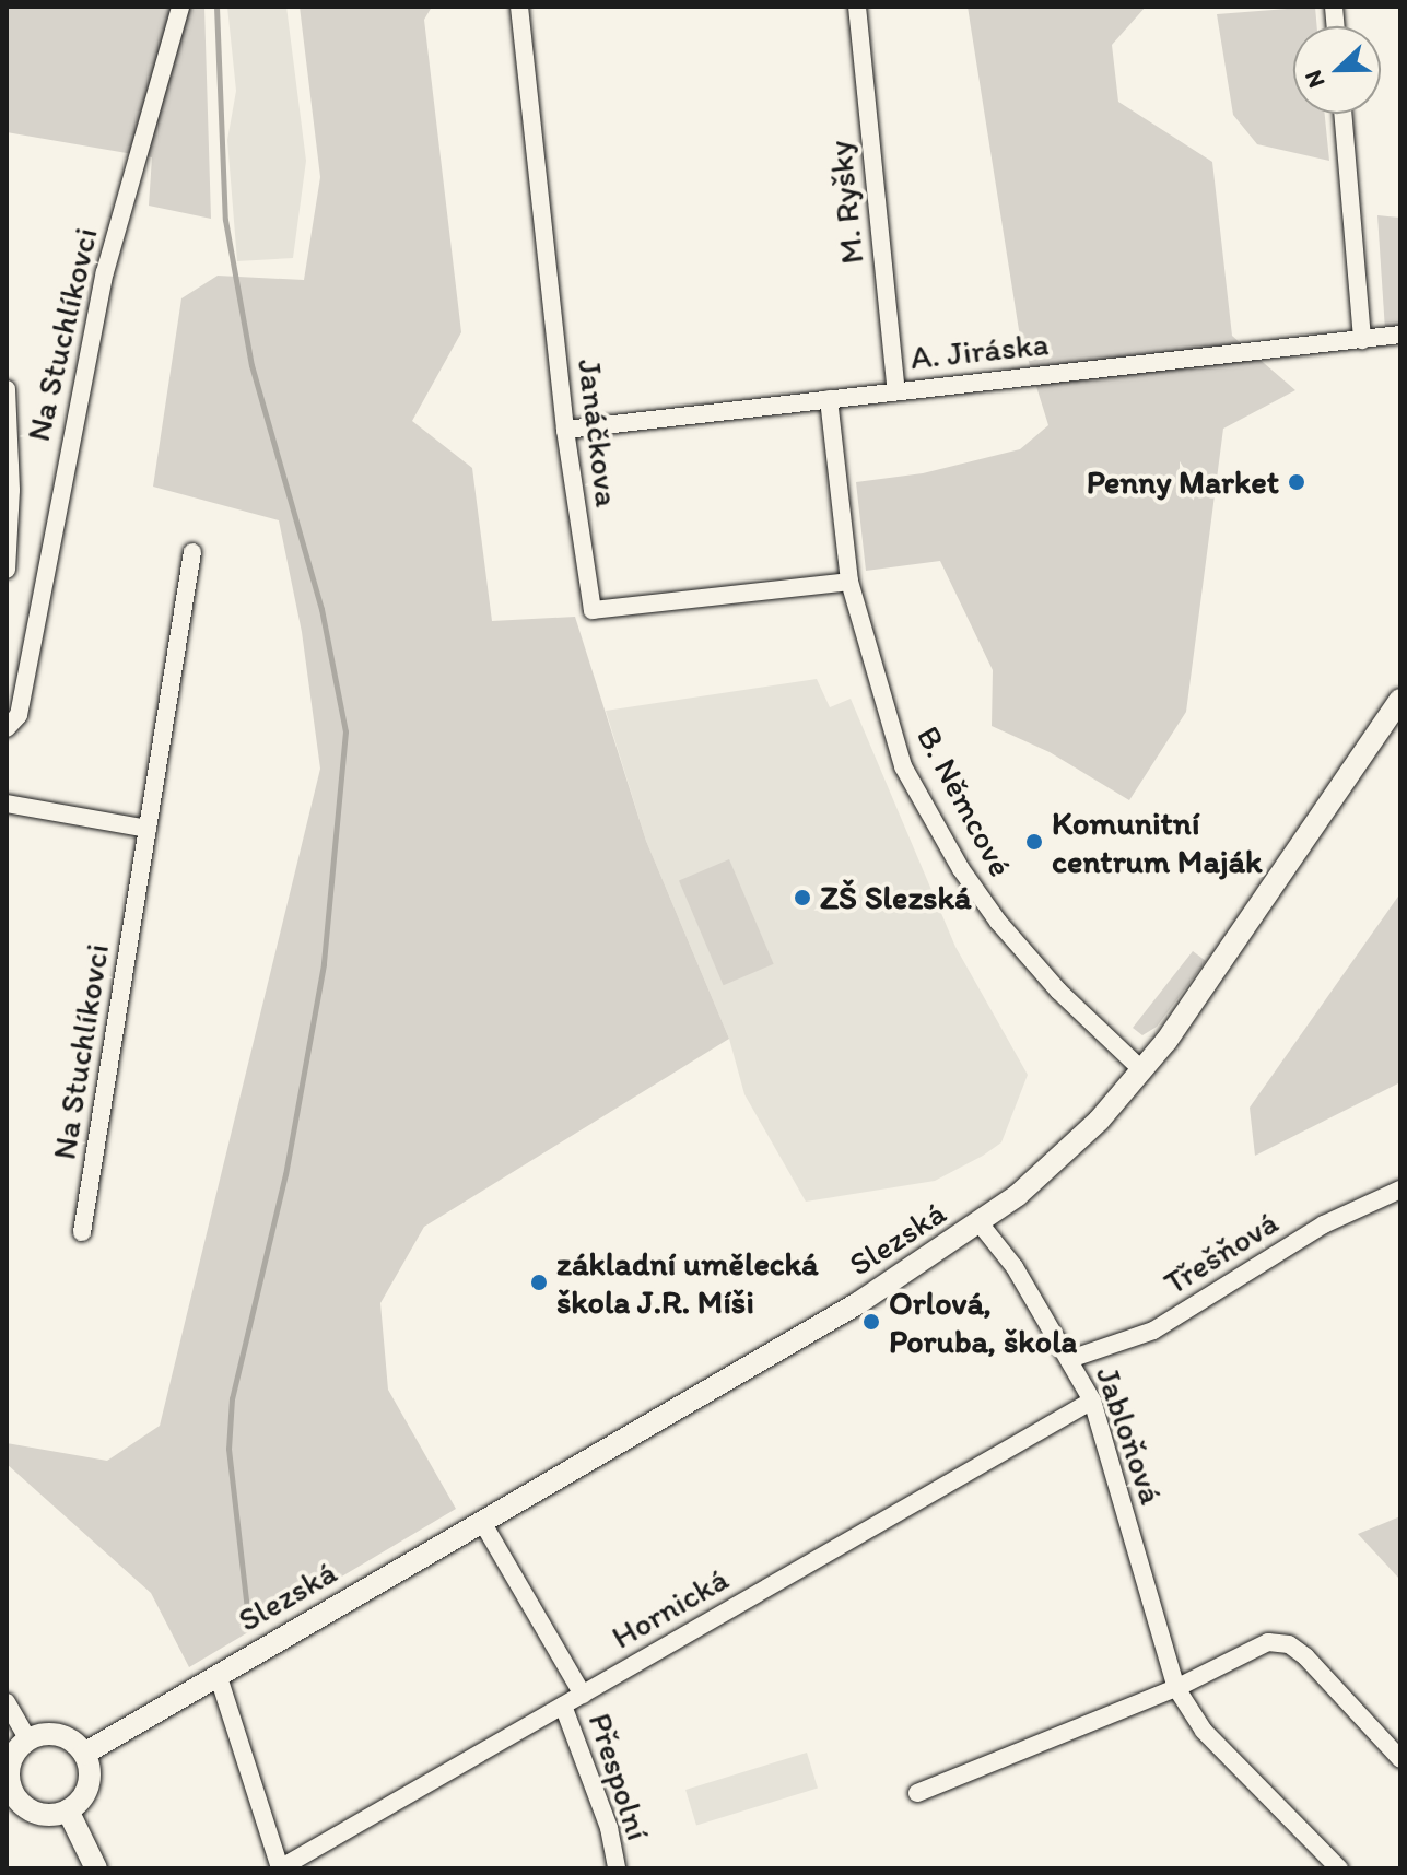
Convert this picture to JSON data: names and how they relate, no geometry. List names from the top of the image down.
{
  "streets": {
    "street": [
      "M. Ryšky",
      "Na Stuchlíkovci",
      "A. Jiráska",
      "Janáčkova",
      "B. Němcové",
      "Slezská",
      "Třešňová",
      "Jabloňová",
      "Hornická",
      "Přespolní"
    ]
  },
  "crossings": [
    ["M. Ryšky", "A. Jiráska"],
    ["A. Jiráska", "Janáčkova"],
    ["A. Jiráska", "B. Němcové"],
    ["Janáčkova", "B. Němcové"],
    ["B. Němcové", "Slezská"],
    ["Slezská", "Jabloňová"],
    ["Třešňová", "Jabloňová"],
    ["Jabloňová", "Hornická"],
    ["Hornická", "Přespolní"]
  ],
  "places": [
    "Penny Market",
    "Komunitní centrum Maják",
    "ZŠ Slezská",
    "základní umělecká škola J.R. Míši",
    "Orlová, Poruba, škola"
  ],
  "north": "left"
}
